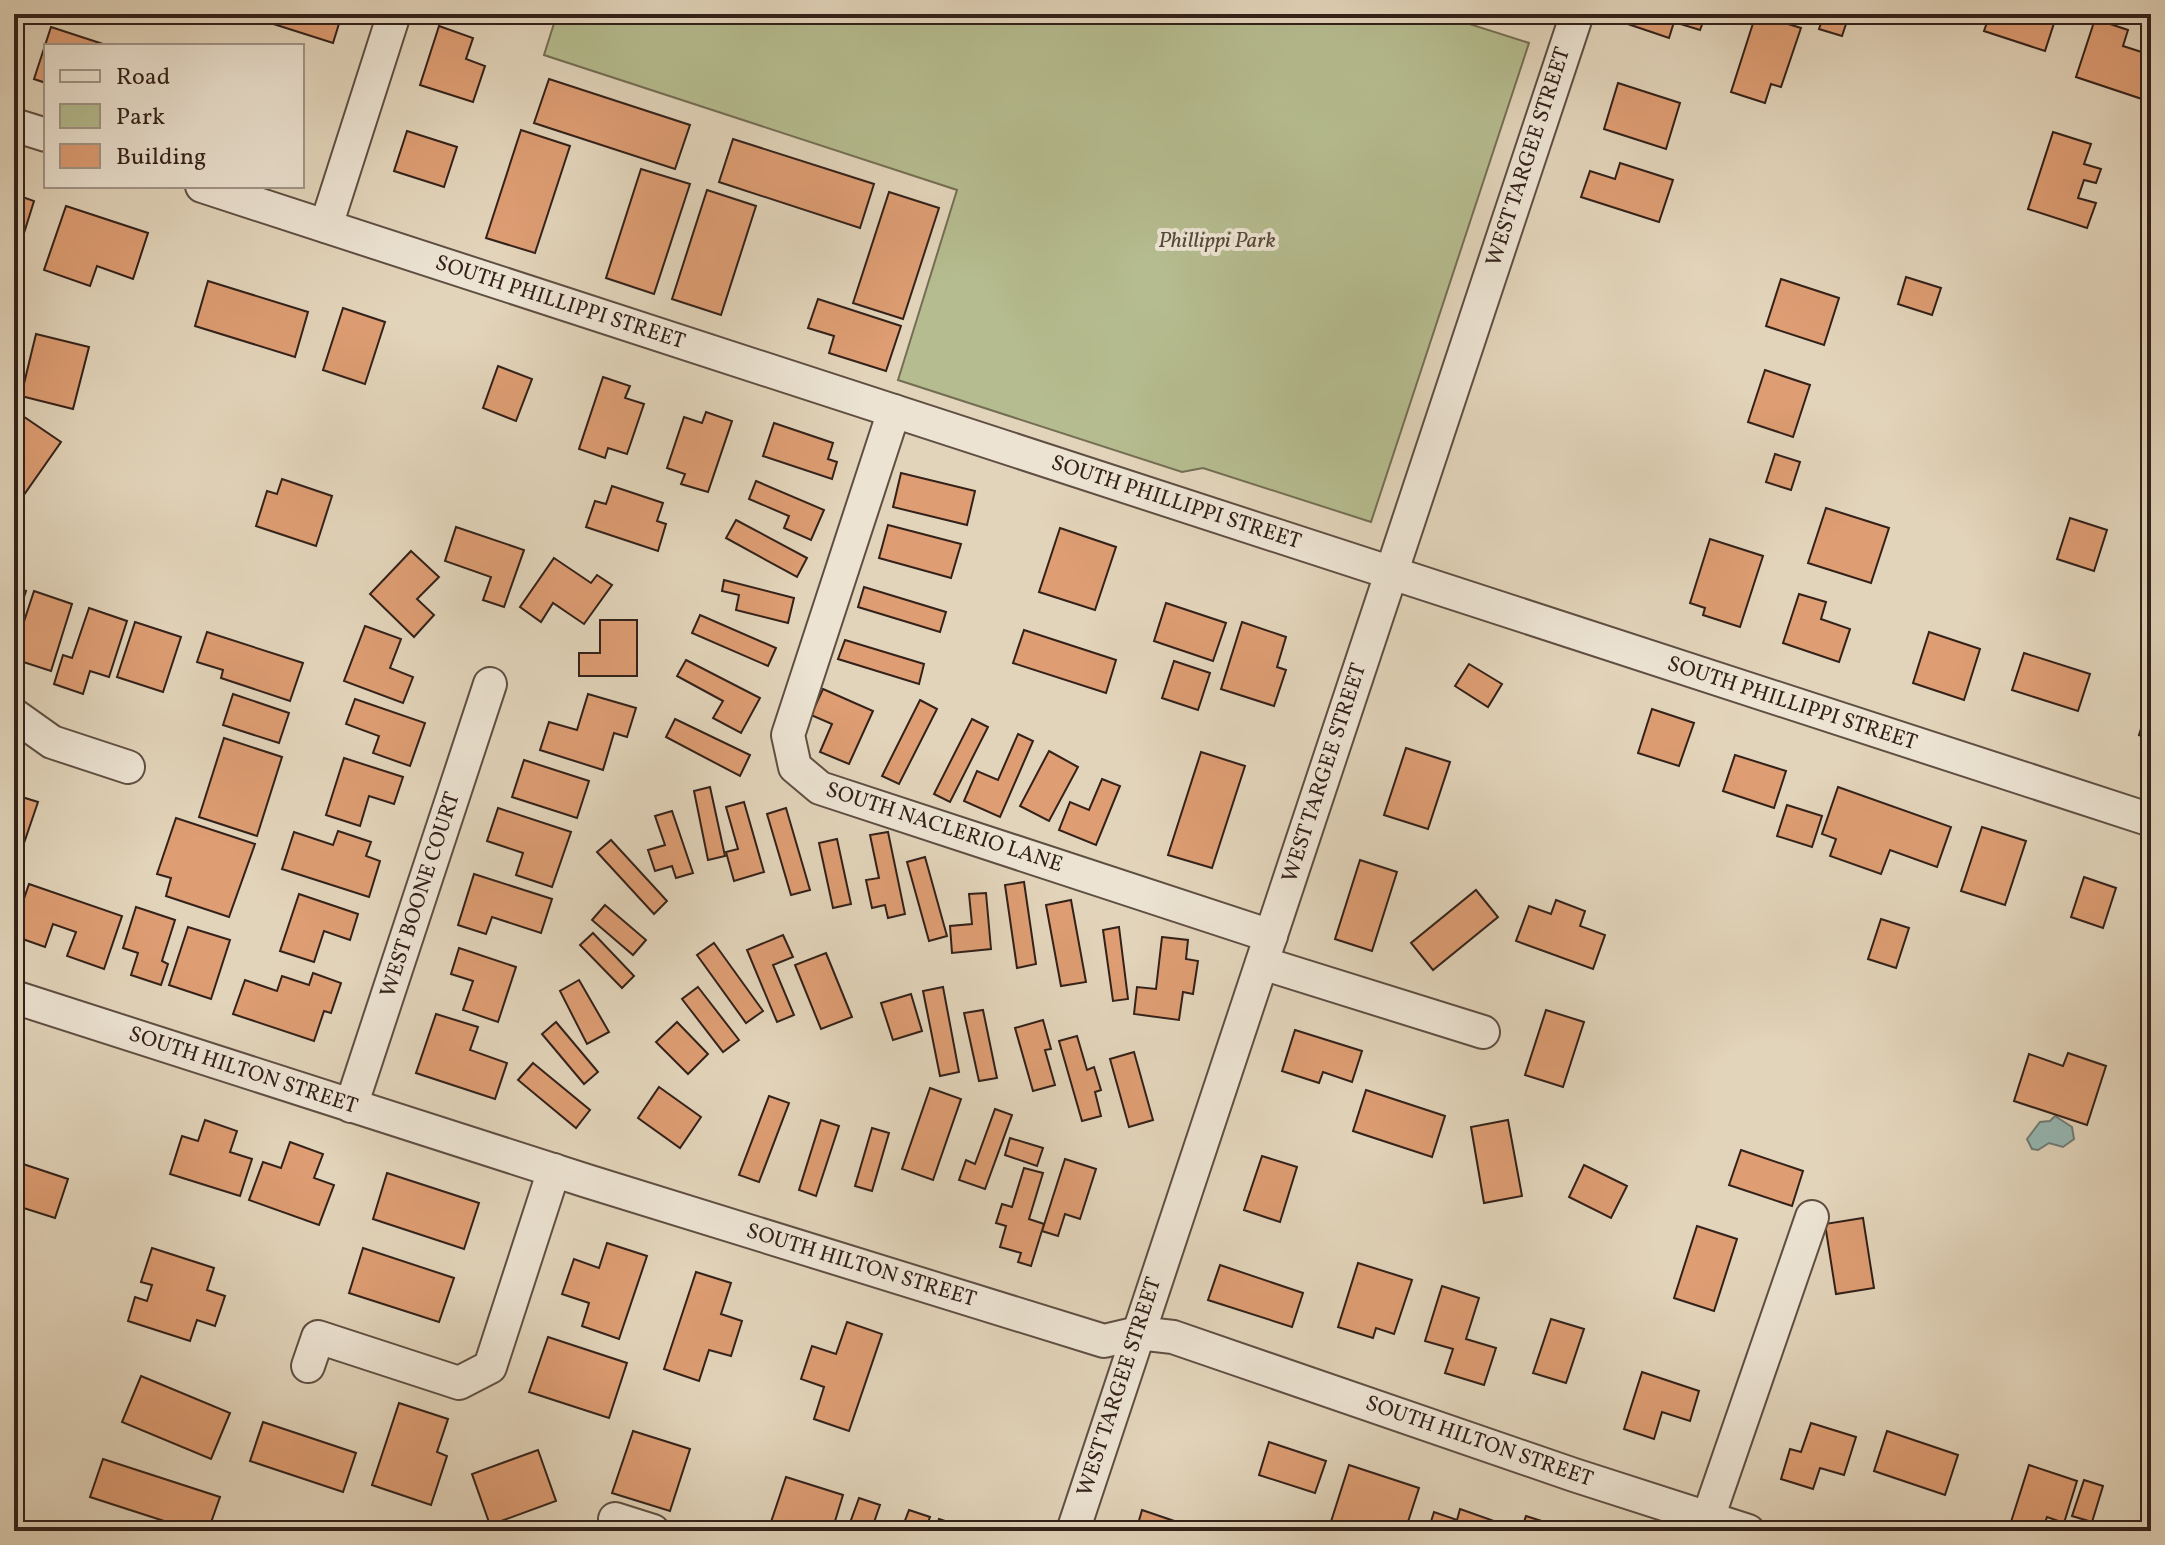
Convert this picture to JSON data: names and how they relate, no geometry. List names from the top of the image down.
{
  "streets": {
    "street": [
      "WEST TARGEE STREET",
      "SOUTH PHILLIPPI STREET",
      "SOUTH NACLERIO LANE",
      "WEST BOONE COURT",
      "SOUTH HILTON STREET"
    ]
  },
  "crossings": [
    ["WEST TARGEE STREET", "SOUTH PHILLIPPI STREET"],
    ["WEST TARGEE STREET", "SOUTH NACLERIO LANE"],
    ["WEST TARGEE STREET", "SOUTH HILTON STREET"],
    ["SOUTH PHILLIPPI STREET", "SOUTH NACLERIO LANE"],
    ["WEST BOONE COURT", "SOUTH HILTON STREET"]
  ],
  "parks": ["Phillippi Park"],
  "legend": ["Road", "Park", "Building"]
}
